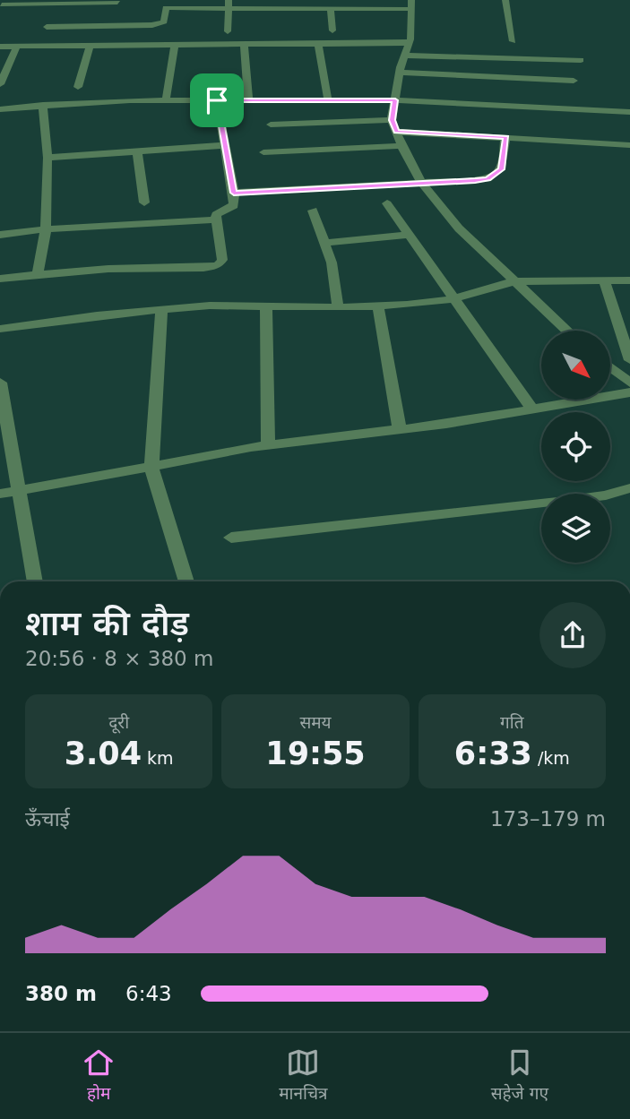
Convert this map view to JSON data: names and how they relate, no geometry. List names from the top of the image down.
{
  "north": "bottom right",
  "page": {
    "heading": ["शाम की दौड़", "20:56 · 8 × 380 m"],
    "stats": [
      ["दूरी", "3.04 km"],
      ["समय", "19:55"],
      ["गति", "6:33 /km"]
    ],
    "chart": ["ऊँचाई", "173–179 m"],
    "list": [
      {
        "name": "380 m",
        "note": "6:43"
      }
    ],
    "tabs": ["होम", "मानचित्र", "सहेजे गए"]
  }
}
